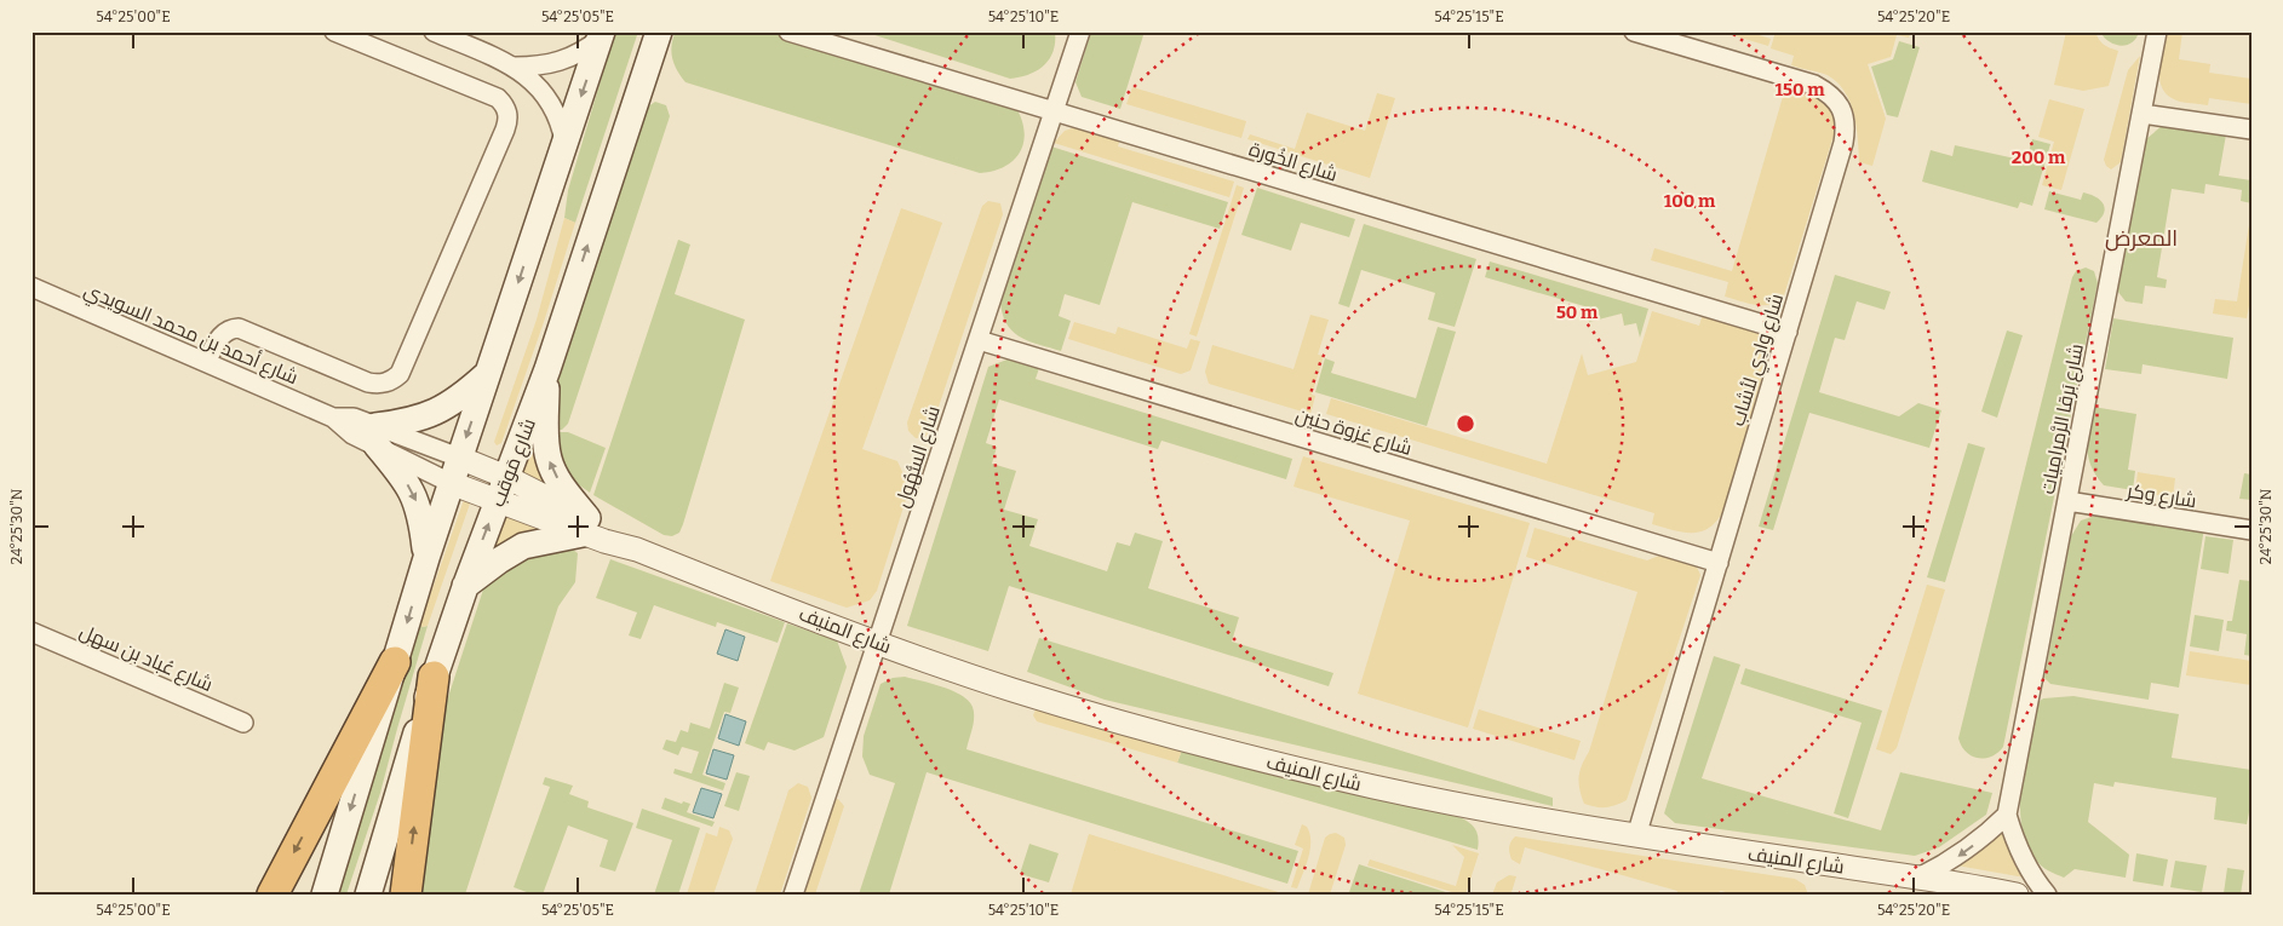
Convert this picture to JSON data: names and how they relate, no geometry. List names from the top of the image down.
{
  "streets": {
    "main road": ["شارع مَوقب"],
    "street": [
      "شارع الخُورة",
      "شارع أحمد بن محمد السويدي",
      "شارع وادِي لأشاب",
      "شارع بَرقا الرَّمرامِيات",
      "شارع غزوة حنين",
      "شارع السُّهُول",
      "شارع وكر",
      "شارع المنيف",
      "شارع عُباد بن سهل"
    ]
  },
  "crossings": [
    ["شارع الخُورة", "شارع وادِي لأشاب"],
    ["شارع الخُورة", "شارع السُّهُول"],
    ["شارع أحمد بن محمد السويدي", "شارع المنيف"],
    ["شارع وادِي لأشاب", "شارع غزوة حنين"],
    ["شارع وادِي لأشاب", "شارع المنيف"],
    ["شارع بَرقا الرَّمرامِيات", "شارع وكر"],
    ["شارع غزوة حنين", "شارع السُّهُول"],
    ["شارع السُّهُول", "شارع المنيف"],
    ["شارع مَوقب", "شارع المنيف"]
  ],
  "districts": ["المعرض"],
  "coordinates": [
    "54°25'00\"E",
    "54°25'05\"E",
    "54°25'10\"E",
    "54°25'15\"E",
    "54°25'20\"E",
    "24°25'30\"N"
  ],
  "rings": [
    "150 m",
    "200 m",
    "100 m",
    "50 m"
  ]
}
